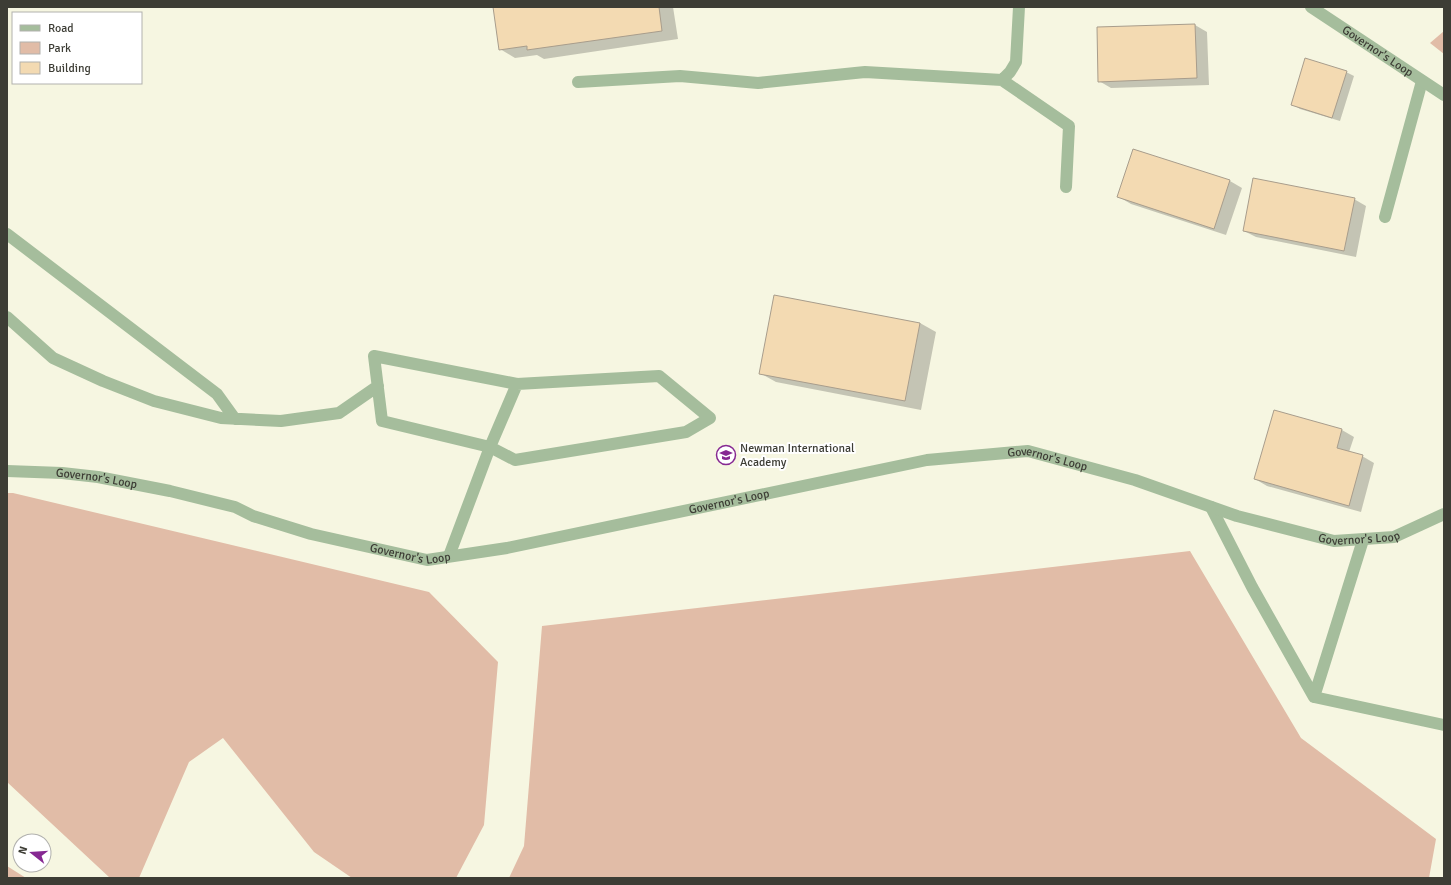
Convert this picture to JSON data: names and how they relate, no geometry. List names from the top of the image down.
{
  "streets": {
    "street": ["Governor's Loop"]
  },
  "places": {
    "school or university": ["Newman International Academy"]
  },
  "legend": ["Road", "Park", "Building"],
  "north": "left"
}
